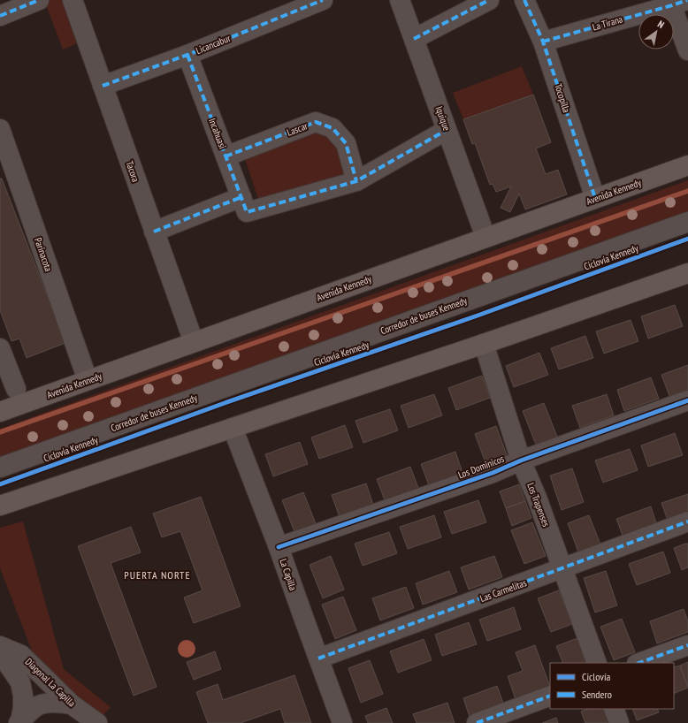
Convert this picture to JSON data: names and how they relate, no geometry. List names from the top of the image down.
{
  "streets": {
    "main road": ["Avenida Kennedy"],
    "street": [
      "La Tirana",
      "Licancabur",
      "Tocopilla",
      "Iquique",
      "Lascar",
      "Incahuasi",
      "Tacora",
      "Parinacota",
      "Corredor de buses Kennedy",
      "Los Dominicos",
      "Los Trapenses",
      "La Capilla",
      "Las Carmelitas",
      "Diagonal La Capilla"
    ],
    "cycle path": ["Ciclovía Kennedy"]
  },
  "crossings": [
    ["La Tirana", "Tocopilla"],
    ["Licancabur", "Incahuasi"],
    ["Licancabur", "Tacora"],
    ["Tocopilla", "Avenida Kennedy"],
    ["Iquique", "Avenida Kennedy"],
    ["Lascar", "Incahuasi"],
    ["Tacora", "Avenida Kennedy"],
    ["Avenida Kennedy", "Parinacota"],
    ["Los Dominicos", "Los Trapenses"],
    ["Los Dominicos", "La Capilla"],
    ["Los Trapenses", "Las Carmelitas"],
    ["La Capilla", "Las Carmelitas"]
  ],
  "districts": ["PUERTA NORTE"],
  "legend": ["Ciclovía", "Sendero"],
  "north": "top right"
}
